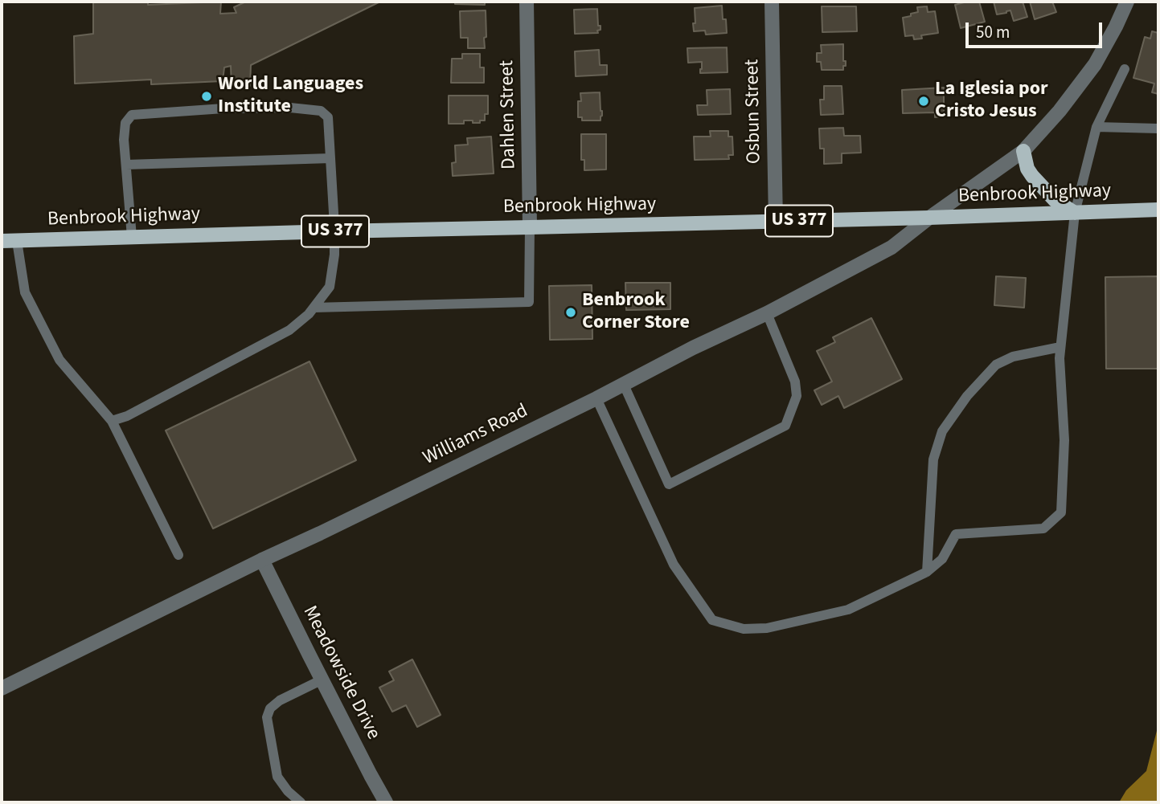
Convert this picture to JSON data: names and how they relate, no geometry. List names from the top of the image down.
{
  "streets": {
    "main road": ["Benbrook Highway", "US 377"],
    "street": [
      "Osbun Street",
      "Dahlen Street",
      "Williams Road",
      "Meadowside Drive"
    ]
  },
  "crossings": [
    ["Osbun Street", "Benbrook Highway"],
    ["Dahlen Street", "Benbrook Highway"],
    ["Benbrook Highway", "Williams Road"],
    ["Williams Road", "Meadowside Drive"]
  ],
  "places": ["World Languages Institute", "La Iglesia por Cristo Jesus", "Benbrook Corner Store"],
  "scale_bar": "50 m"
}
